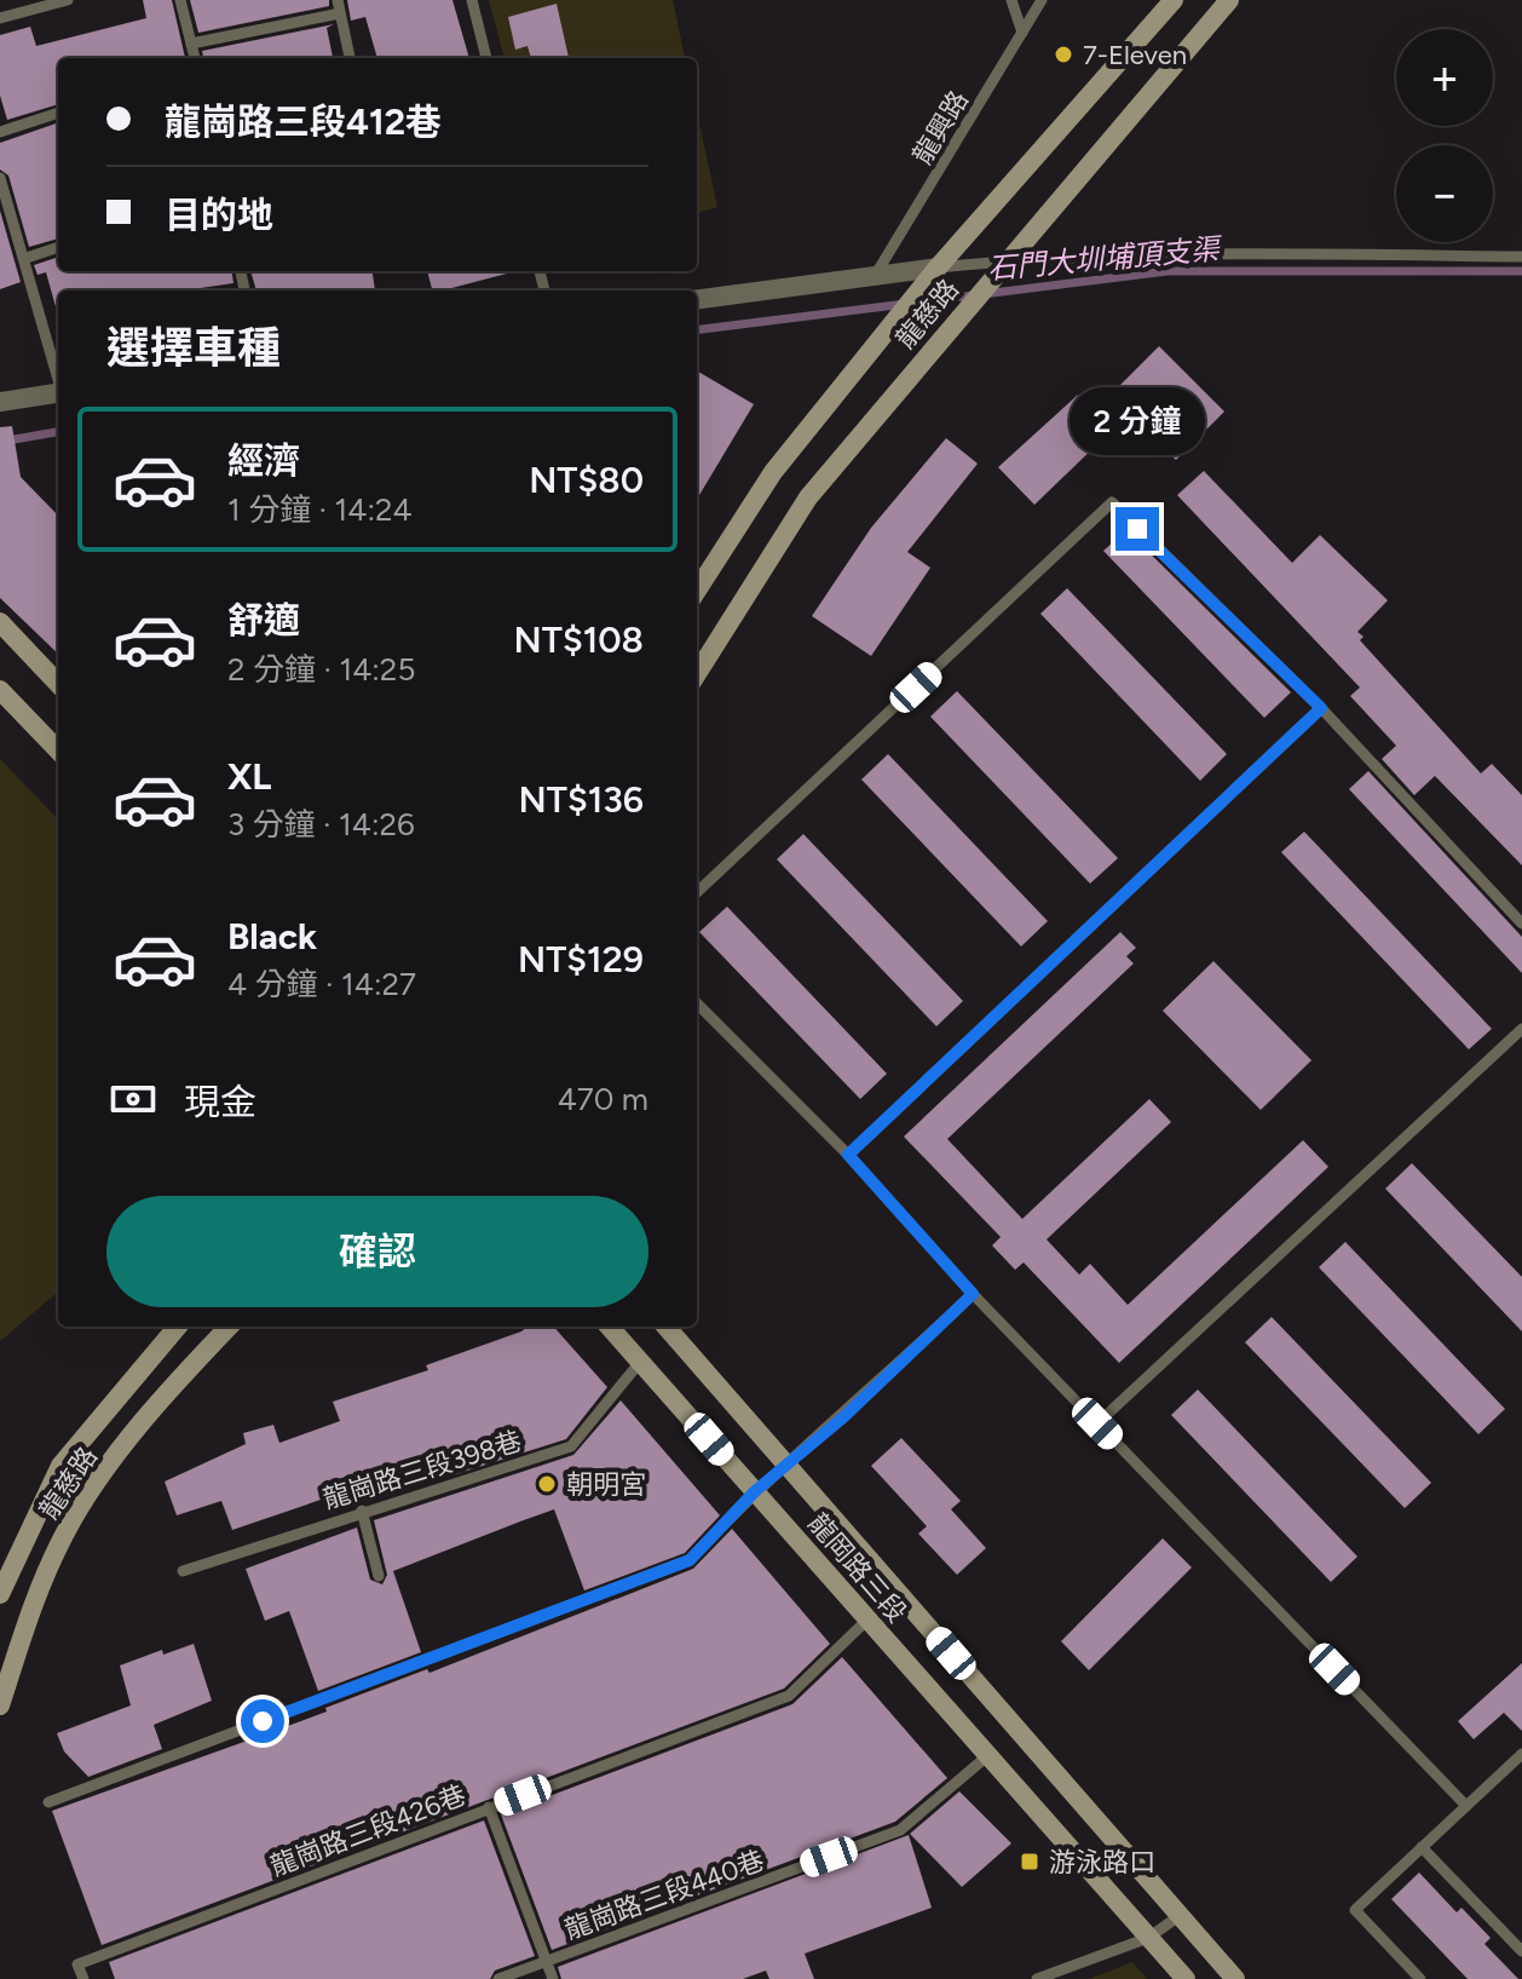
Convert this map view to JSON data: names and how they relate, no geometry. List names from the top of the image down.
{
  "streets": {
    "street": ["龍慈路", "龍岡路三段"],
    "lane": [
      "龍興路",
      "龍崗路三段398巷",
      "龍崗路三段426巷",
      "龍崗路三段440巷"
    ]
  },
  "crossings": [
    ["龍崗路三段398巷", "龍岡路三段"],
    ["龍岡路三段", "龍崗路三段426巷"],
    ["龍岡路三段", "龍崗路三段440巷"]
  ],
  "water": ["石門大圳埔頂支渠"],
  "places": {
    "other": ["7-Eleven", "朝明宮"],
    "transit": ["游泳路口"]
  },
  "page": {
    "map_buttons": ["+", "−"],
    "banner": ["龍崗路三段412巷", "目的地"],
    "heading": "選擇車種",
    "bubble": "2 分鐘",
    "list": [
      {
        "name": "經濟",
        "note": "1 分鐘 · 14:24",
        "value": "NT$80"
      },
      {
        "name": "舒適",
        "note": "2 分鐘 · 14:25",
        "value": "NT$108"
      },
      {
        "name": "XL",
        "note": "3 分鐘 · 14:26",
        "value": "NT$136"
      },
      {
        "name": "Black",
        "note": "4 分鐘 · 14:27",
        "value": "NT$129"
      }
    ],
    "pay": ["現金", "470 m"],
    "buttons": "確認"
  }
}
